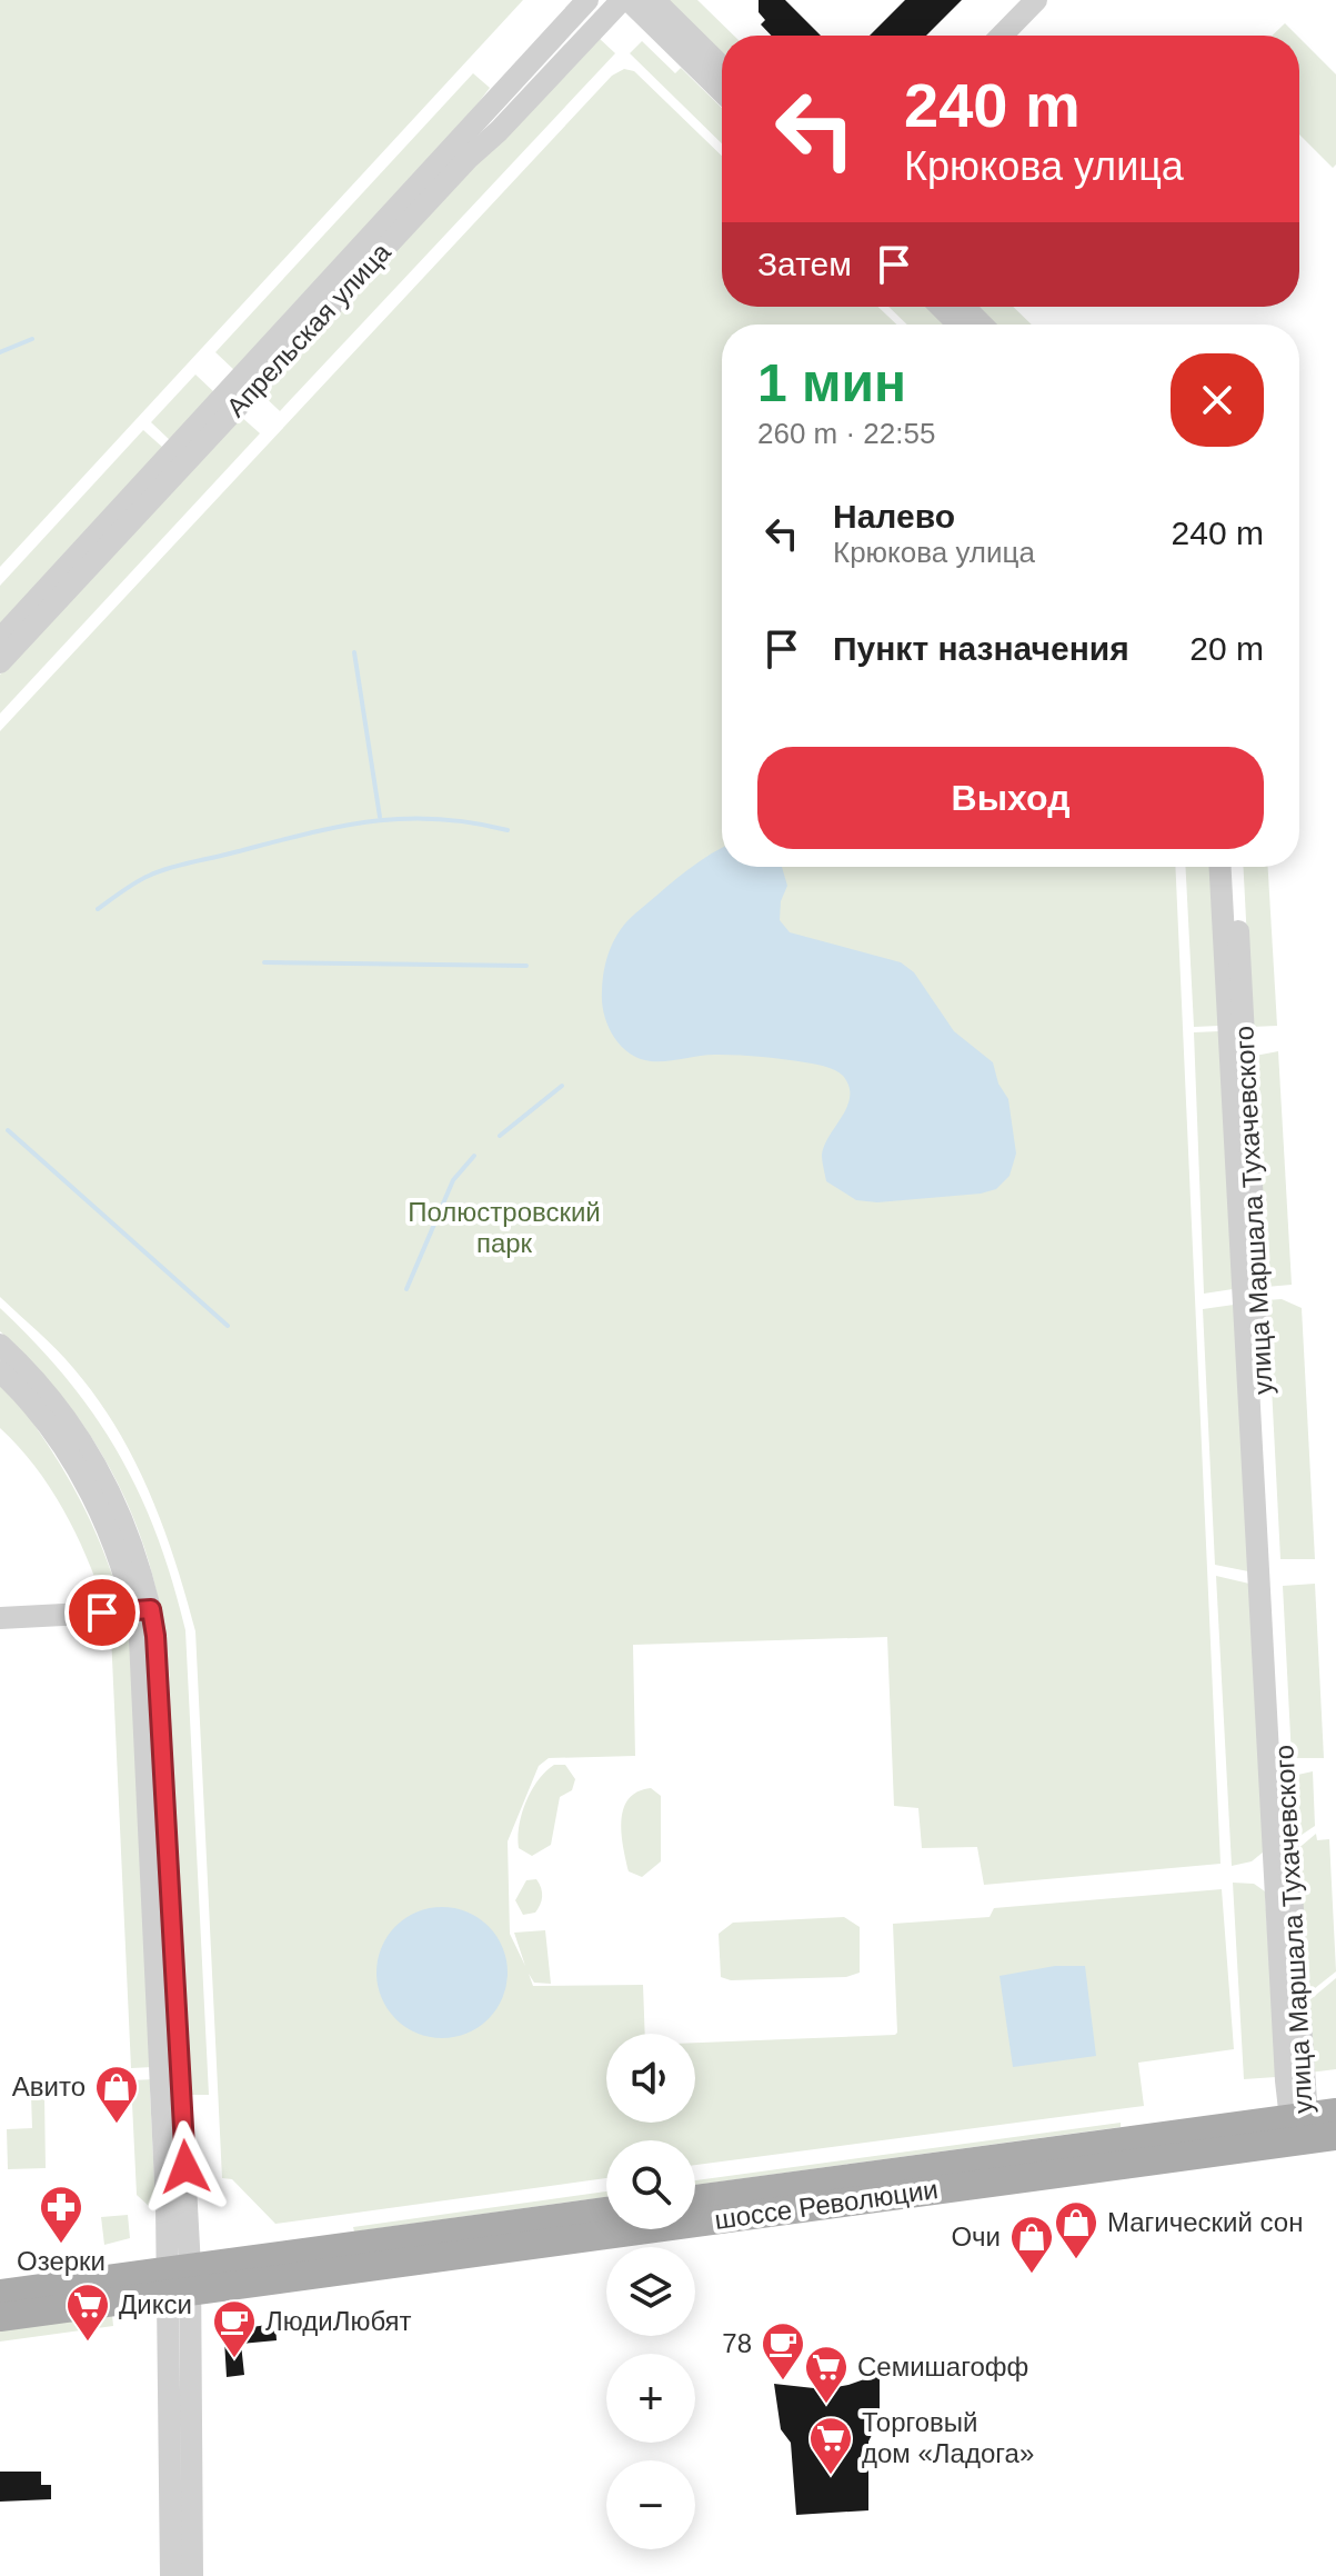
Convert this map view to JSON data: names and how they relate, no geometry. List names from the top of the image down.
{
  "streets": {
    "main road": ["шоссе Революции"],
    "street": ["Апрельская улица", "улица Маршала Тухачевского"]
  },
  "crossings": [
    ["улица Маршала Тухачевского", "шоссе Революции"]
  ],
  "parks": ["Полюстровский парк"],
  "places": {
    "shop": ["Авито", "Магический сон", "Очи"],
    "pharmacy": ["Озерки"],
    "supermarket": ["Дикси", "Семишагофф", "Торговый дом «Ладога»"],
    "cafe": ["ЛюдиЛюбят", "78"]
  },
  "page": {
    "turn": ["240 m", "Крюкова улица"],
    "then": "Затем",
    "heading": ["1 мин", "260 m · 22:55"],
    "list": [
      {
        "name": "Налево",
        "note": "Крюкова улица",
        "value": "240 m"
      },
      {
        "name": "Пункт назначения",
        "value": "20 m"
      }
    ],
    "buttons": "Выход",
    "map_buttons": ["+", "−"]
  }
}
